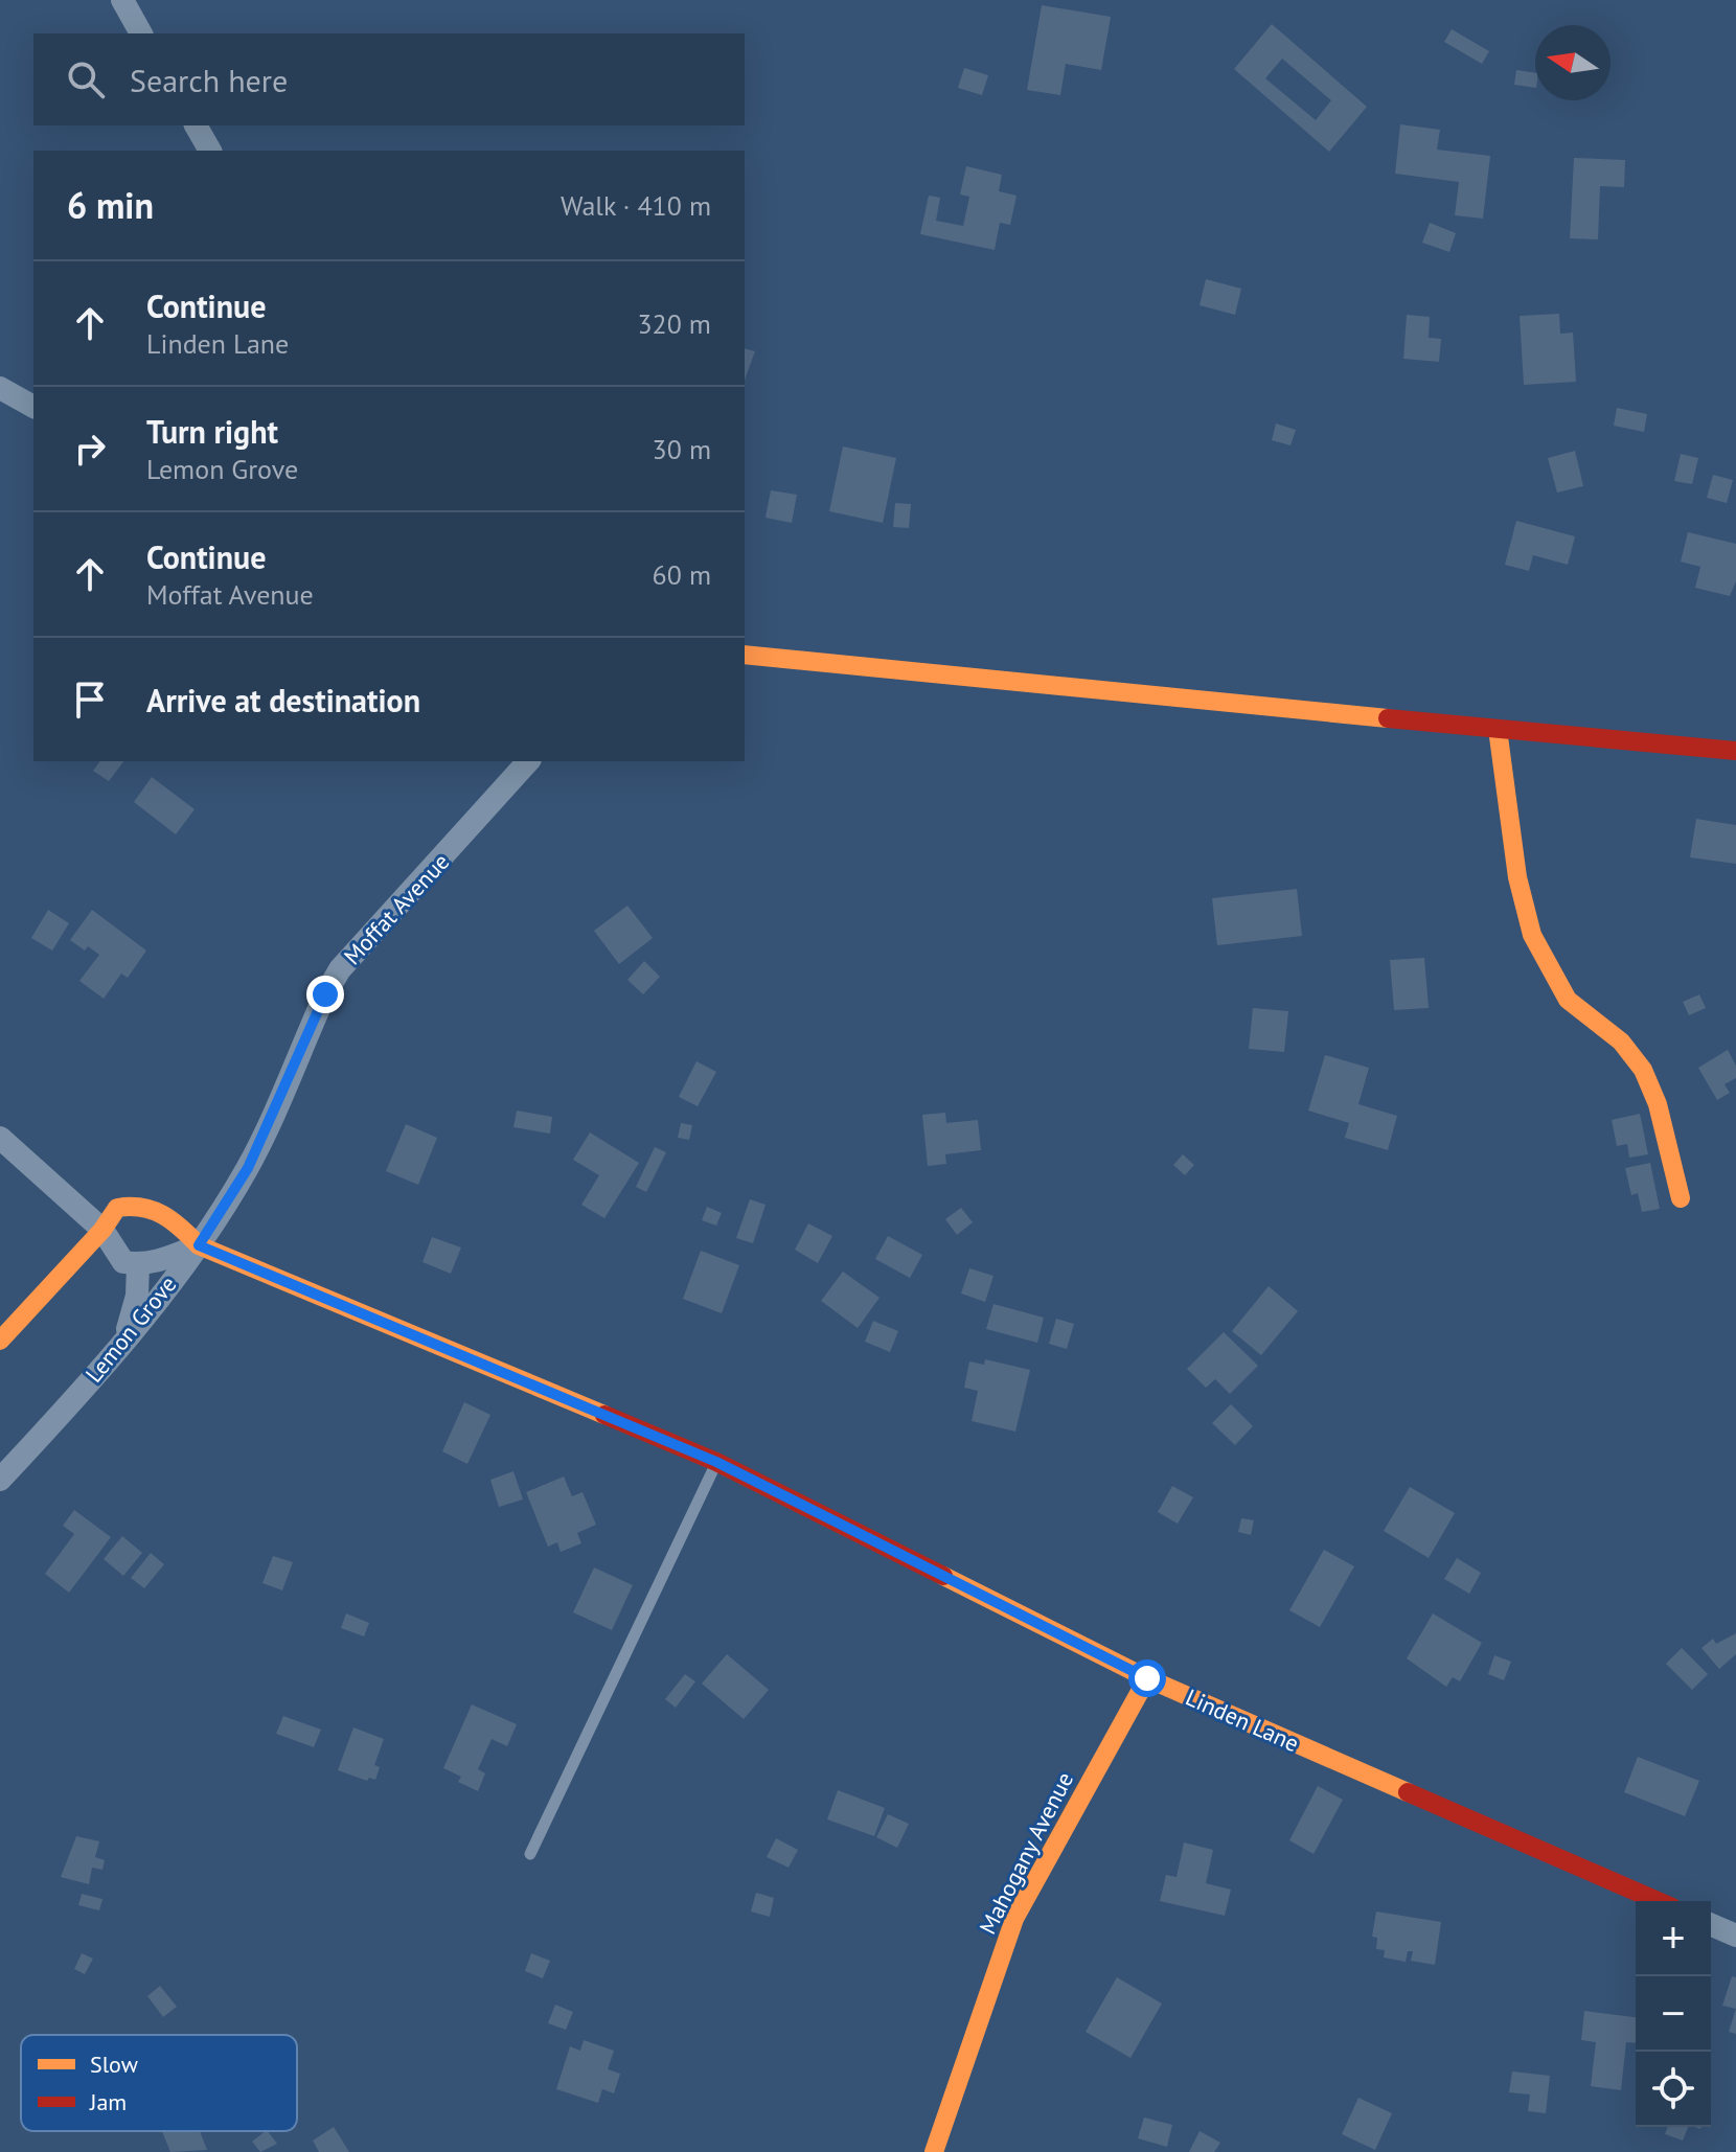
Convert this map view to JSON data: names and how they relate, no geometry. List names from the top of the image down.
{
  "streets": {
    "street": [
      "Moffat Avenue",
      "Lemon Grove",
      "Linden Lane",
      "Mahogany Avenue"
    ]
  },
  "crossings": [
    ["Moffat Avenue", "Lemon Grove"],
    ["Lemon Grove", "Linden Lane"],
    ["Linden Lane", "Mahogany Avenue"]
  ],
  "legend": ["Slow", "Jam"],
  "north": "left",
  "page": {
    "search": "Search here",
    "heading": ["6 min", "Walk · 410 m"],
    "list": [
      ["Continue", "Linden Lane", "320 m"],
      ["Turn right", "Lemon Grove", "30 m"],
      ["Continue", "Moffat Avenue", "60 m"],
      "Arrive at destination"
    ],
    "map_buttons": ["+", "−"]
  }
}
